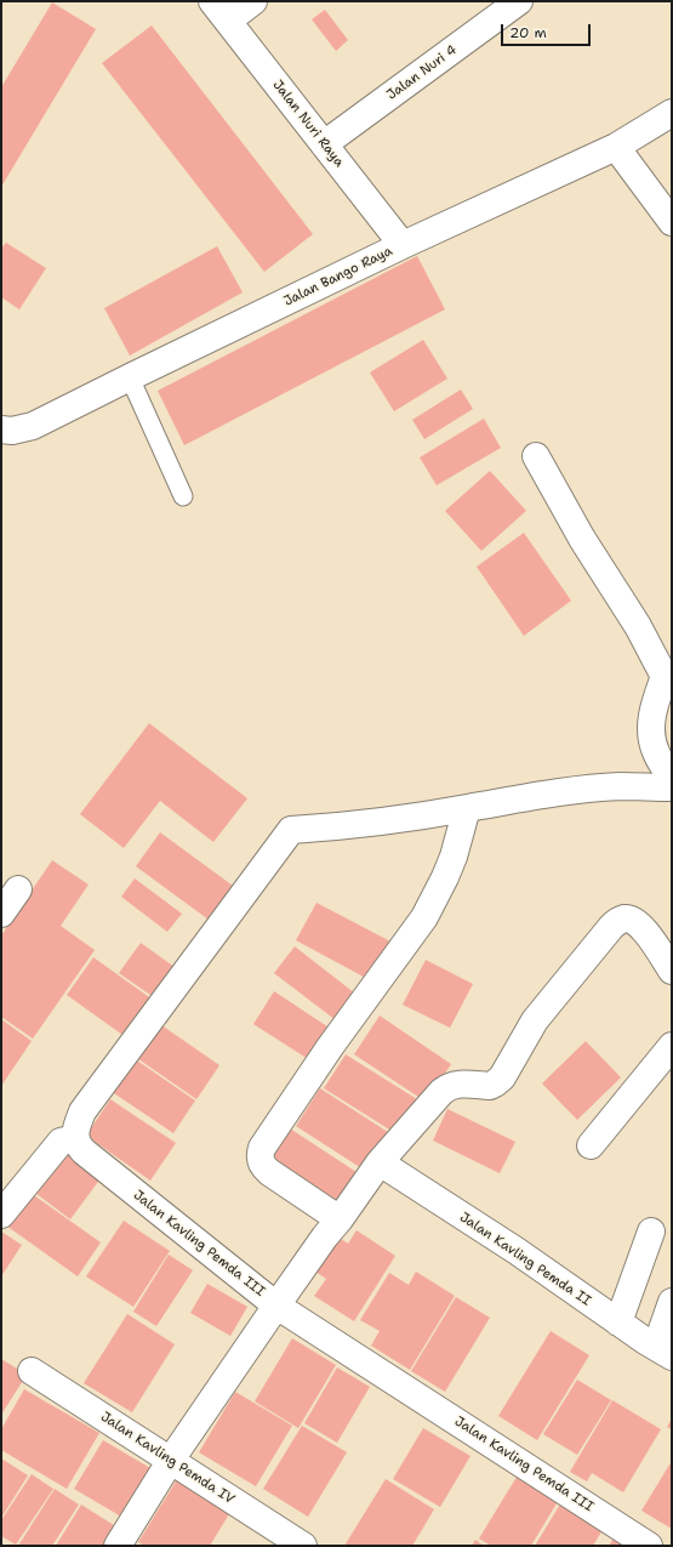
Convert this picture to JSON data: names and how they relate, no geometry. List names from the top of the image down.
{
  "streets": {
    "street": [
      "Jalan Nuri 4",
      "Jalan Nuri Raya",
      "Jalan Bango Raya",
      "Jalan Kavling Pemda III",
      "Jalan Kavling Pemda II",
      "Jalan Kavling Pemda IV"
    ]
  },
  "crossings": [
    ["Jalan Nuri 4", "Jalan Nuri Raya"],
    ["Jalan Nuri Raya", "Jalan Bango Raya"]
  ],
  "scale_bar": "20 m"
}
